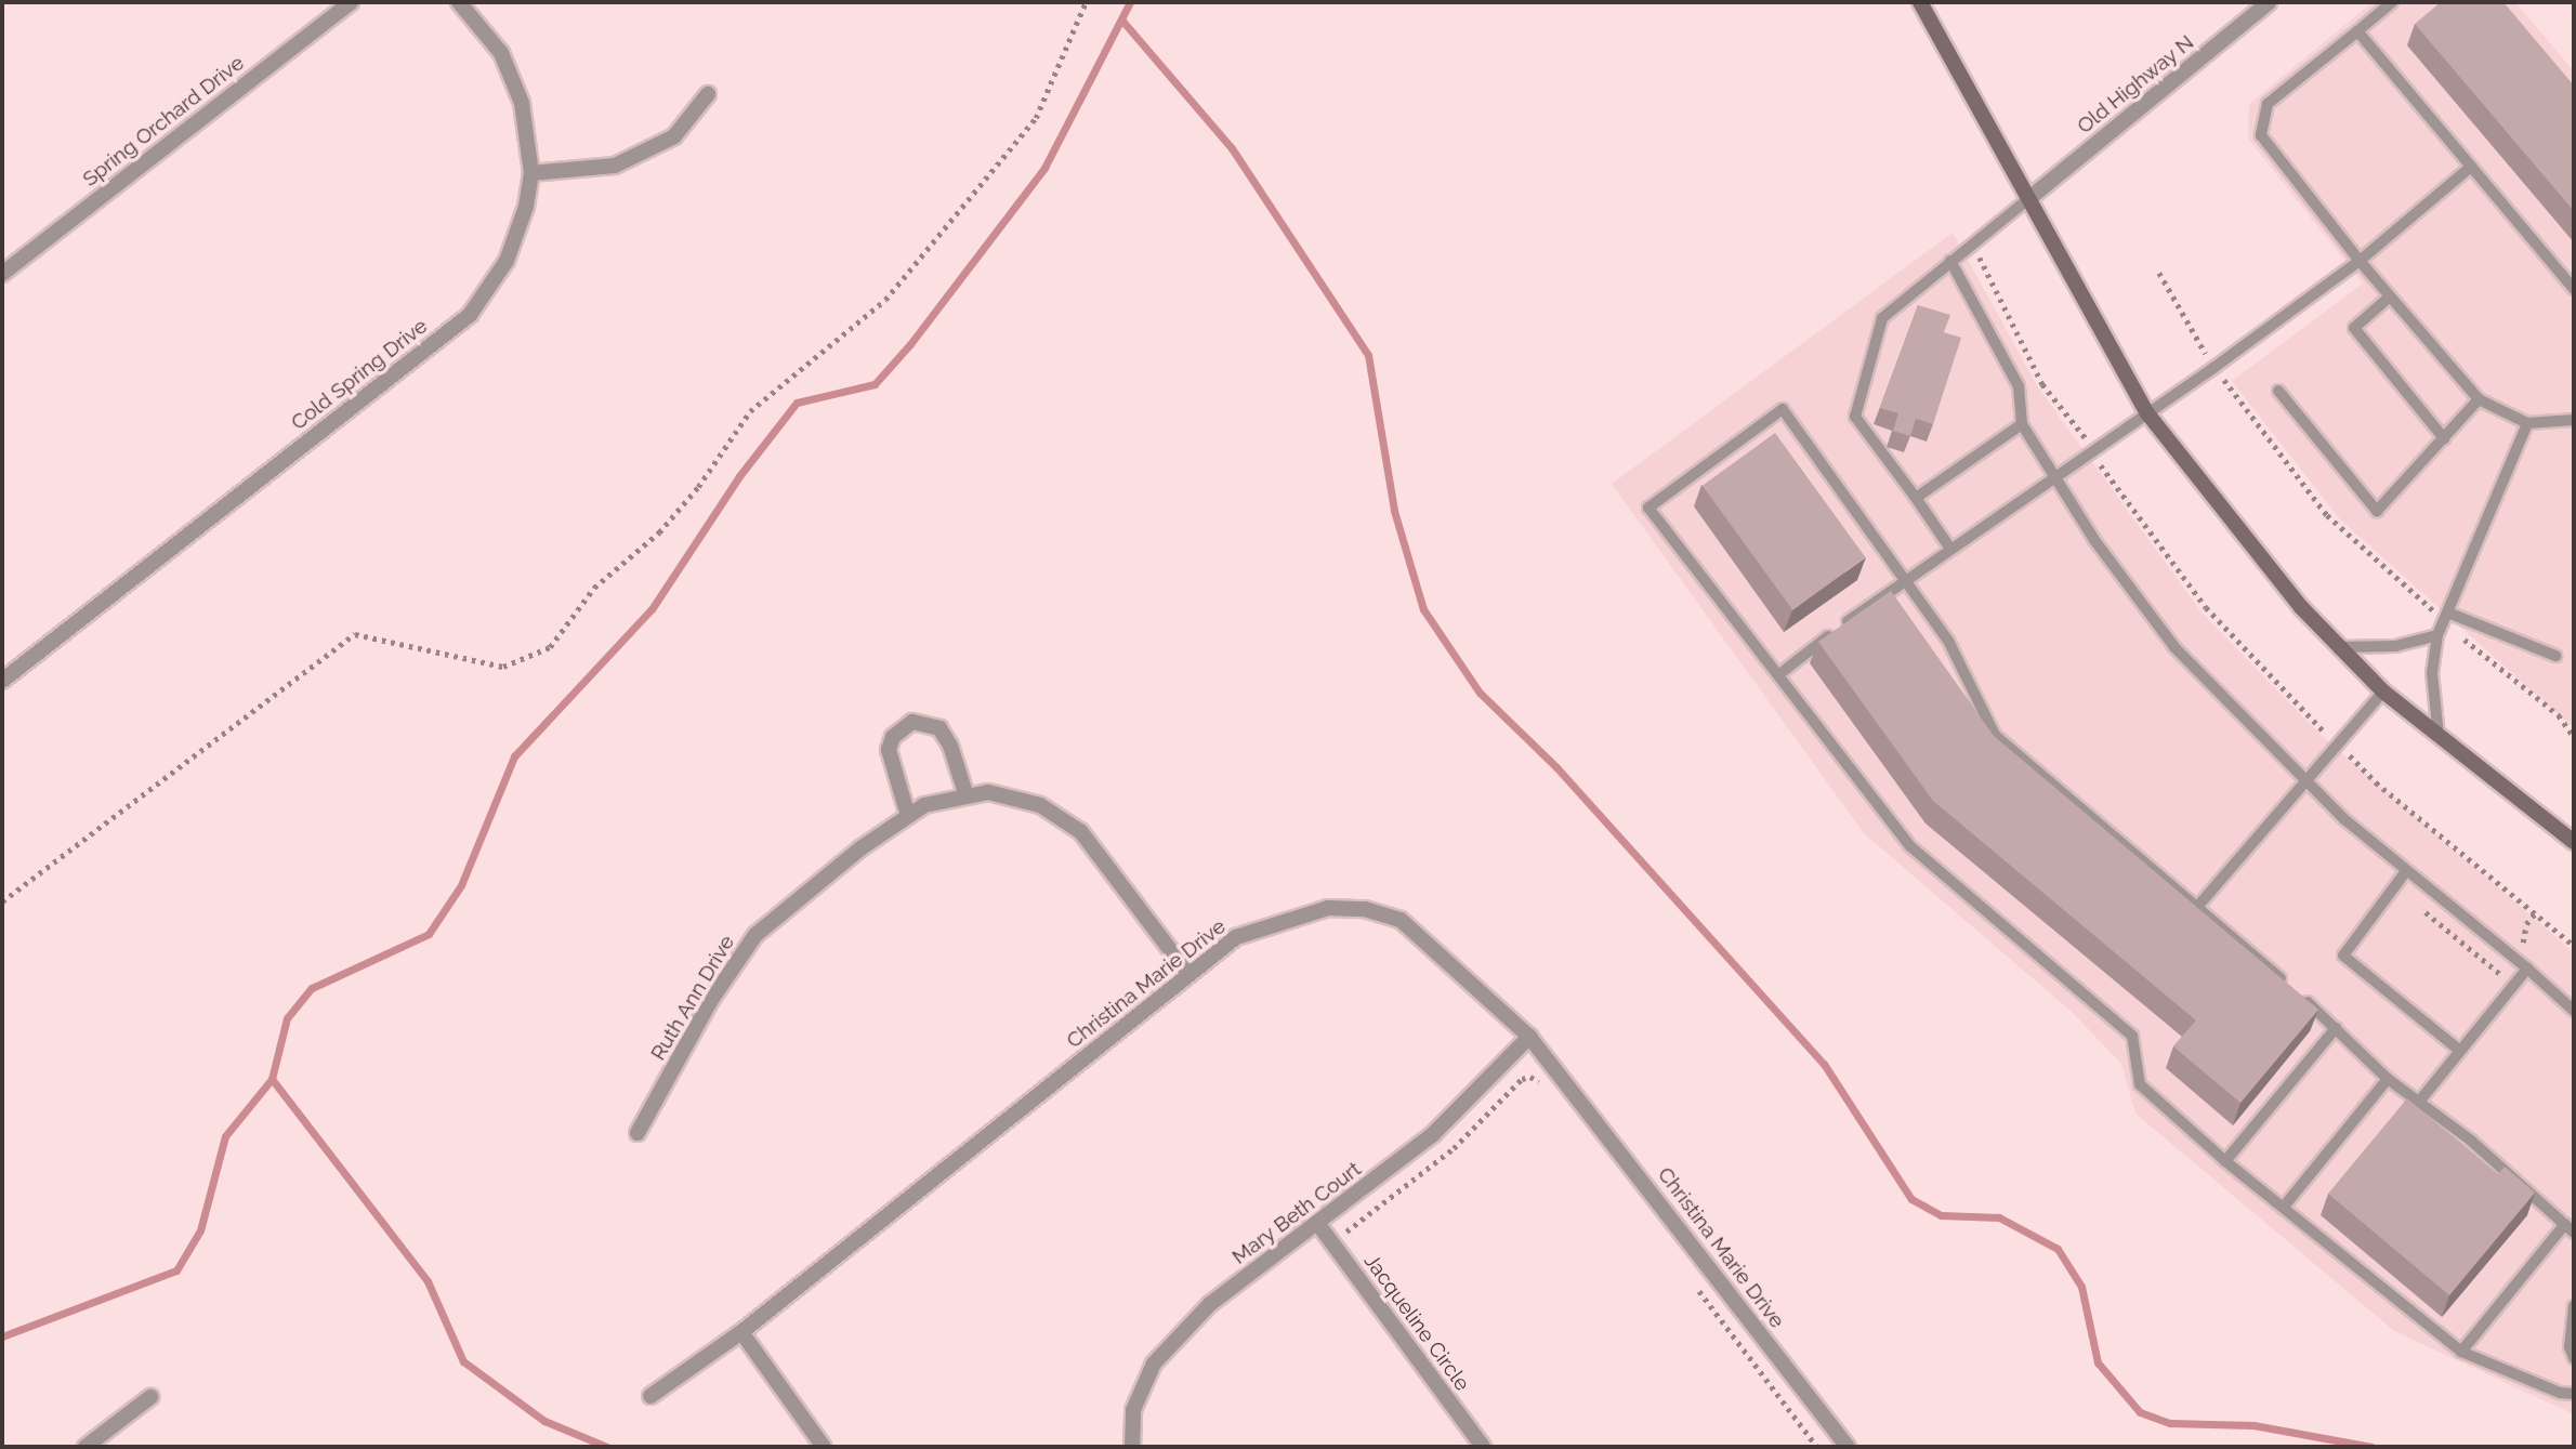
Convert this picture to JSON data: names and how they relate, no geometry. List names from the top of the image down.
{
  "streets": {
    "street": [
      "Old Highway N",
      "Spring Orchard Drive",
      "Cold Spring Drive",
      "Christina Marie Drive",
      "Ruth Ann Drive",
      "Mary Beth Court",
      "Jacqueline Circle"
    ]
  },
  "crossings": [
    ["Christina Marie Drive", "Ruth Ann Drive"],
    ["Christina Marie Drive", "Mary Beth Court"],
    ["Mary Beth Court", "Jacqueline Circle"]
  ]
}
